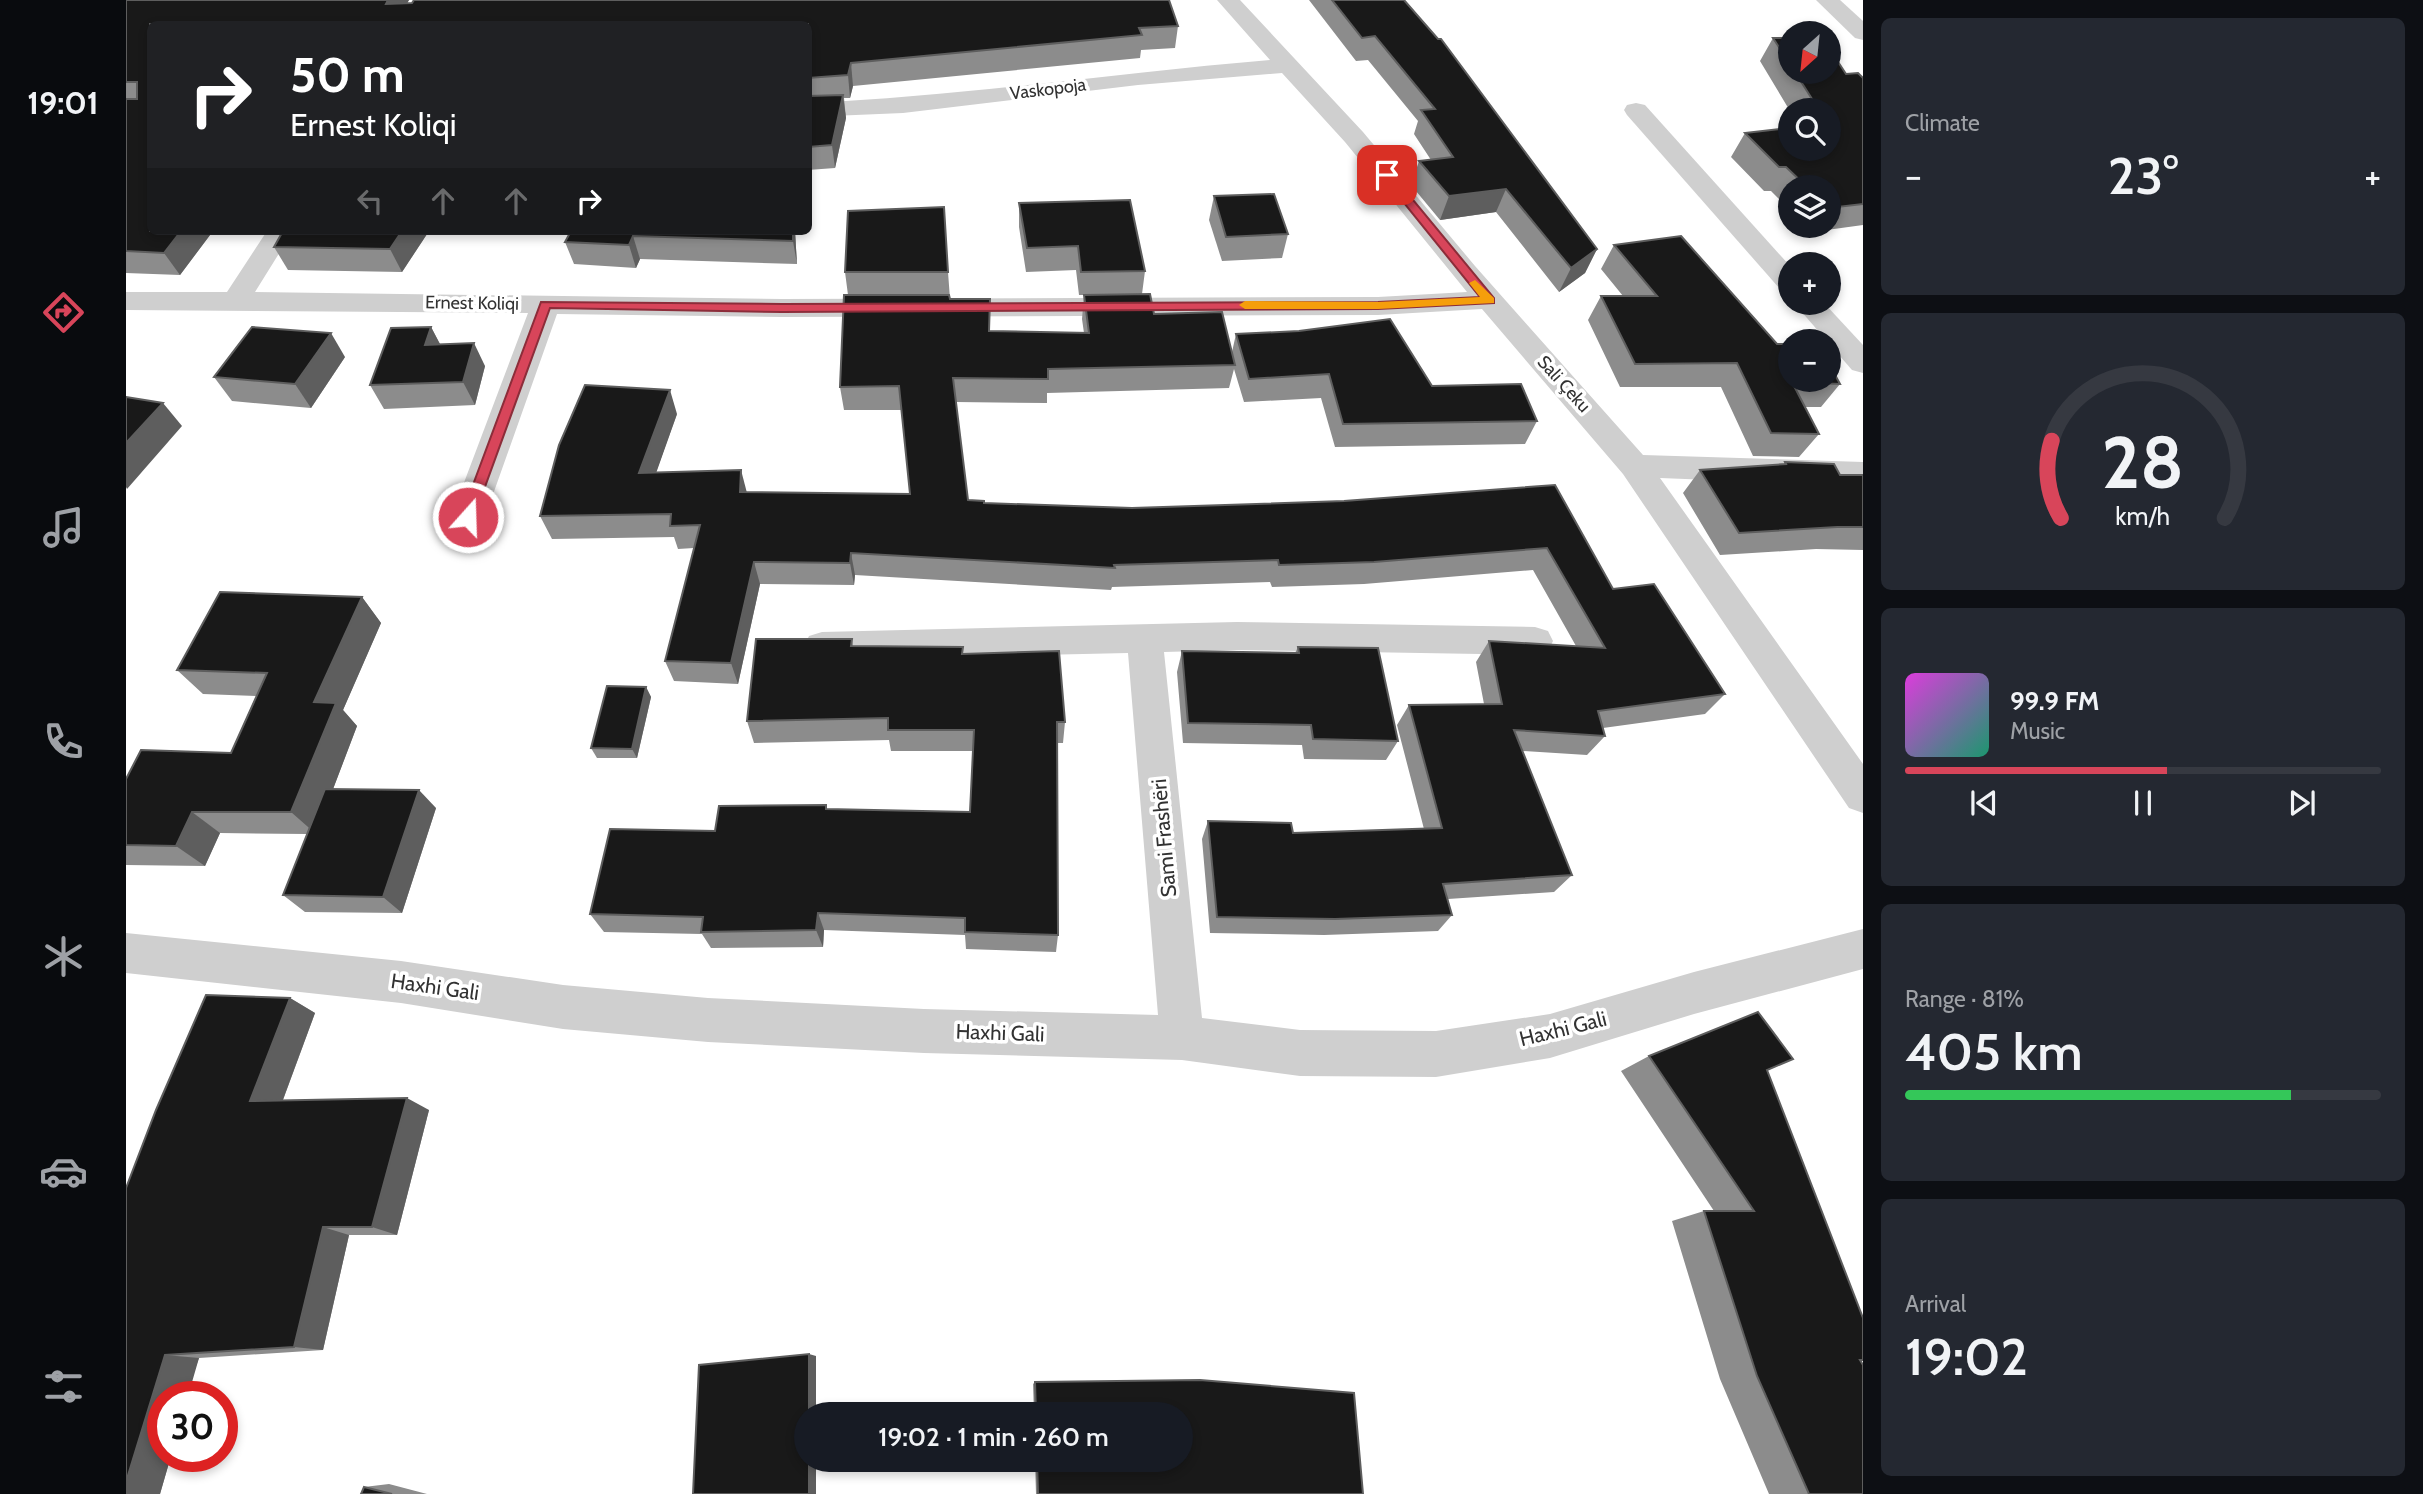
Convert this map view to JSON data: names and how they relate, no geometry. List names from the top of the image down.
{
  "streets": {
    "street": [
      "Vaskopoja",
      "Ernest Koliqi",
      "Sali Çeku",
      "Sami Frashëri",
      "Haxhi Gali"
    ]
  },
  "crossings": [
    ["Vaskopoja", "Sali Çeku"],
    ["Ernest Koliqi", "Sali Çeku"],
    ["Sami Frashëri", "Haxhi Gali"]
  ],
  "north": "bottom left",
  "page": {
    "tabs": "19:01",
    "tile": [
      "Climate",
      ["Range · 81%", "405 km"],
      ["Arrival", "19:02"]
    ],
    "map_buttons": ["+", "−"],
    "turn": ["50 m", "Ernest Koliqi"],
    "heat": ["−", "23°", "+"],
    "song": ["99.9 FM", "Music"],
    "limit": "30",
    "trip": "19:02 · 1 min · 260 m",
    "gauge": ["28", "km/h"]
  }
}
